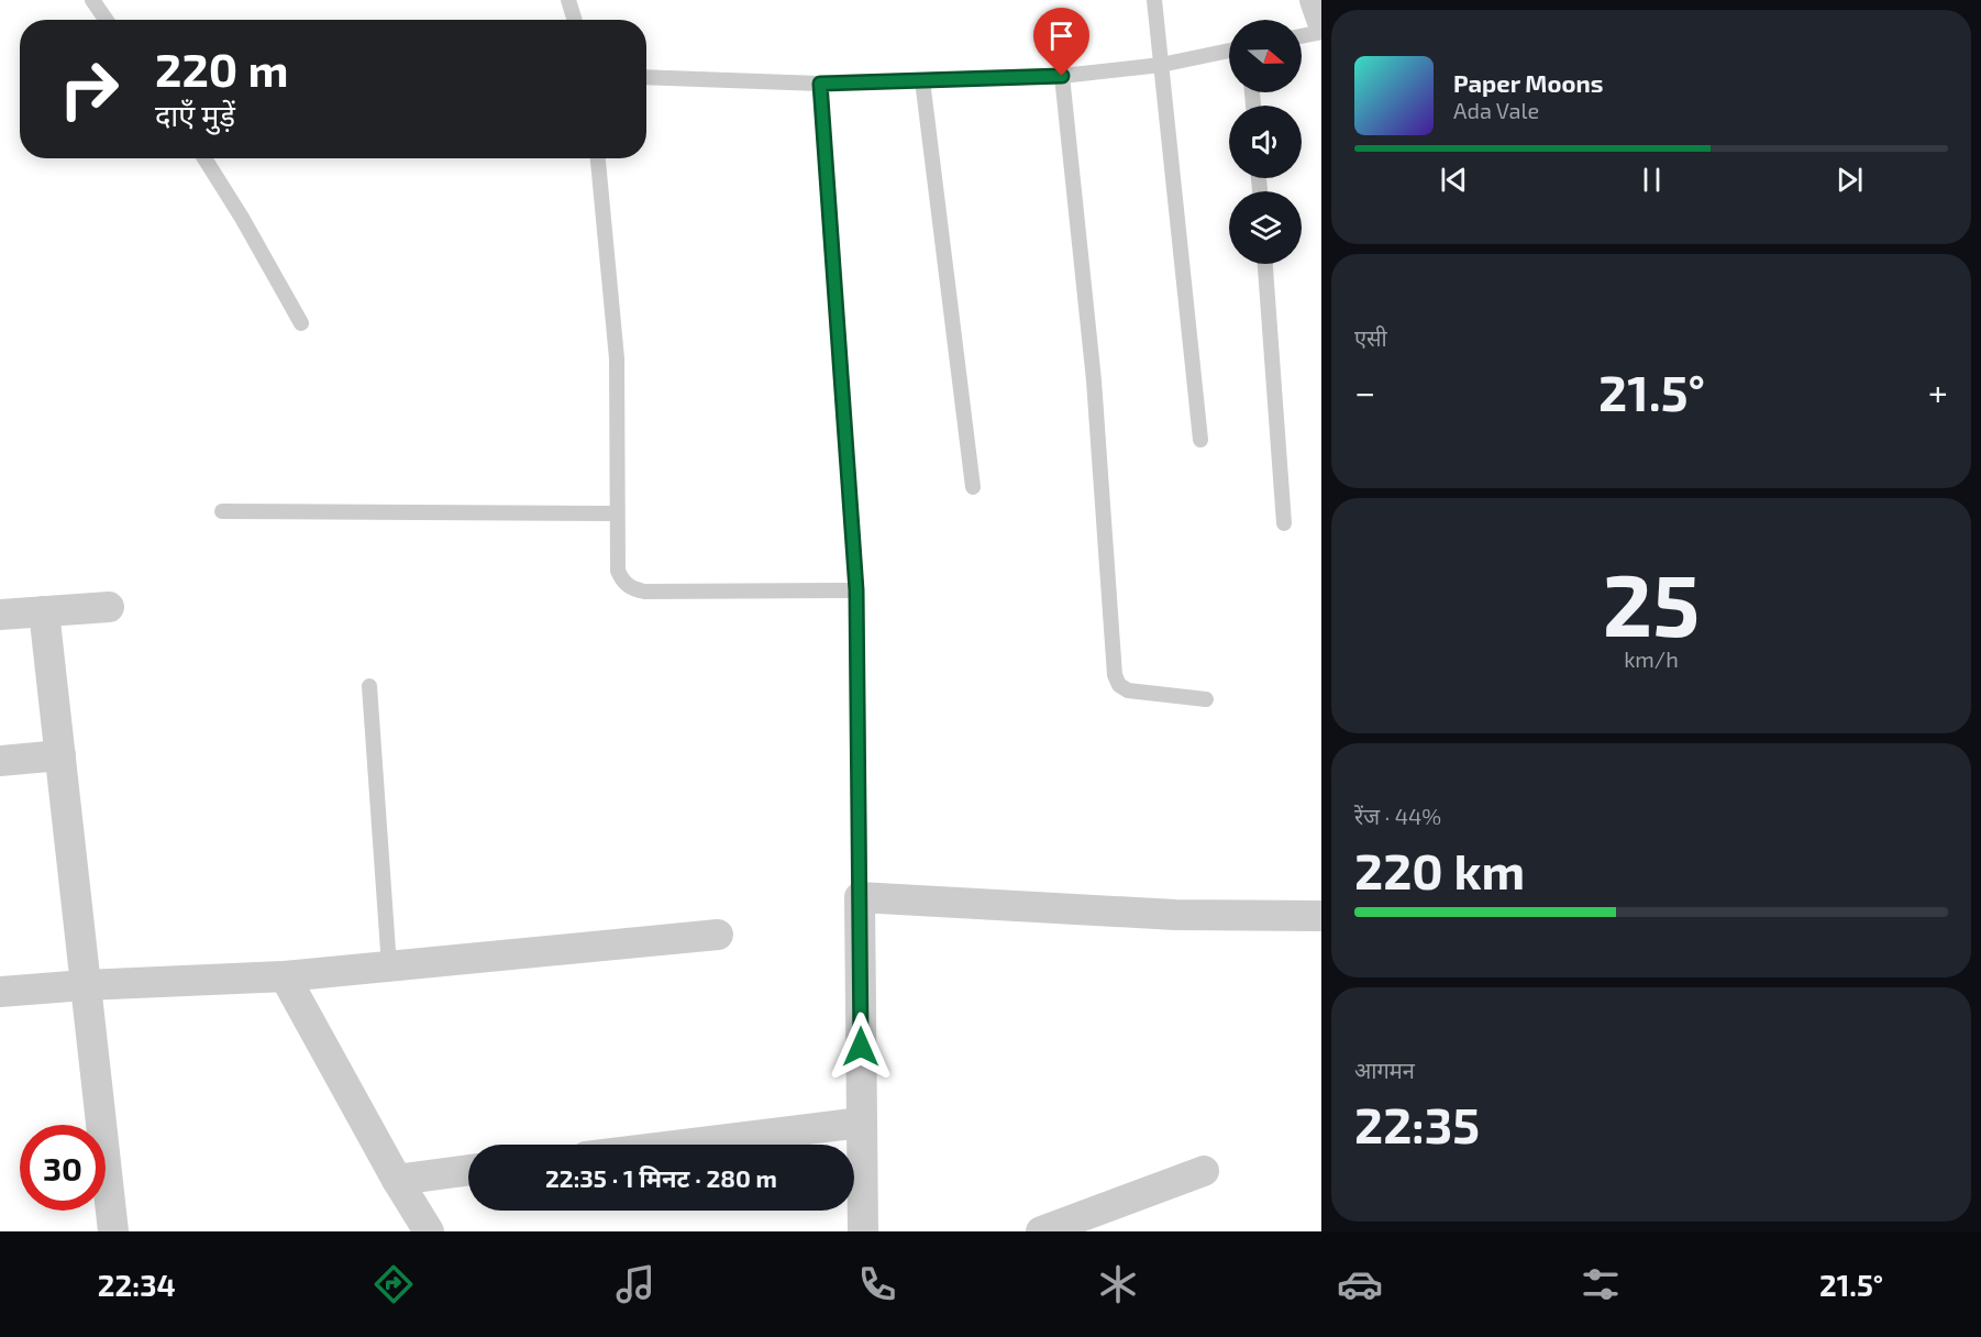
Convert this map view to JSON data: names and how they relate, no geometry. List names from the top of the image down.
{
  "north": "right",
  "page": {
    "turn": ["220 m", "दाएँ मुड़ें"],
    "song": ["Paper Moons", "Ada Vale"],
    "tile": [
      "एसी",
      ["25", "km/h"],
      ["रेंज · 44%", "220 km"],
      ["आगमन", "22:35"]
    ],
    "heat": ["−", "21.5°", "+"],
    "limit": "30",
    "trip": "22:35 · 1 मिनट · 280 m",
    "tabs": ["22:34", "21.5°"]
  }
}
